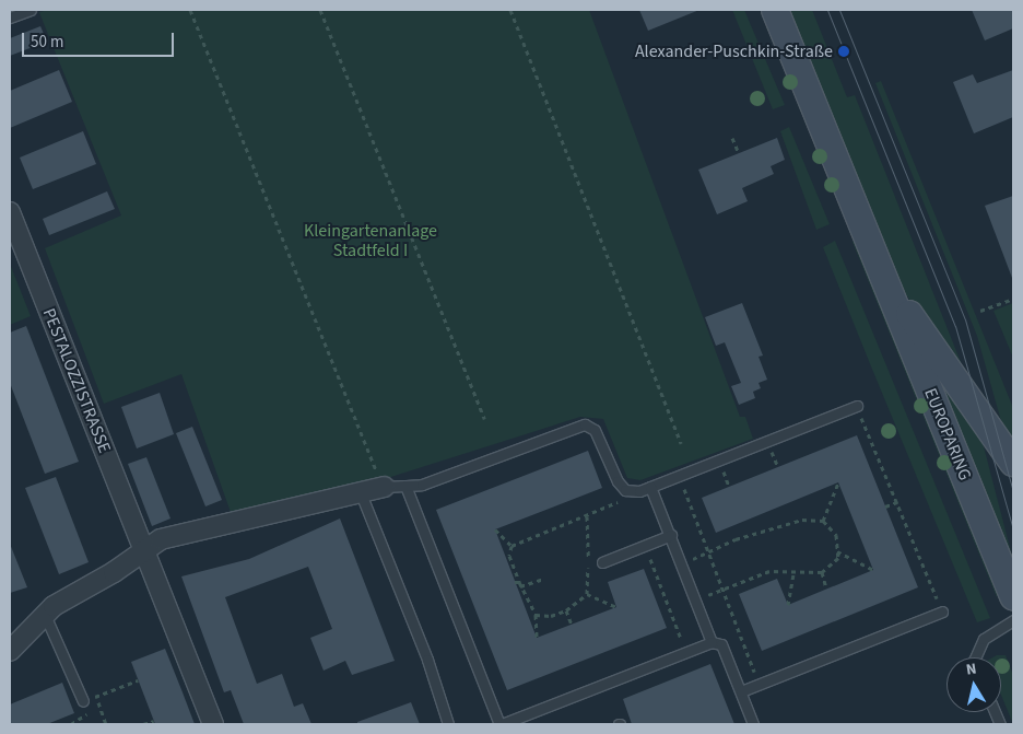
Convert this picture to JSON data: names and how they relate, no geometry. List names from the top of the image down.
{
  "streets": {
    "main road": ["EUROPARING"],
    "street": ["PESTALOZZISTRASSE"]
  },
  "parks": ["Kleingartenanlage Stadtfeld I"],
  "places": ["Alexander-Puschkin-Straße"],
  "scale_bar": "50 m",
  "north": "top"
}
